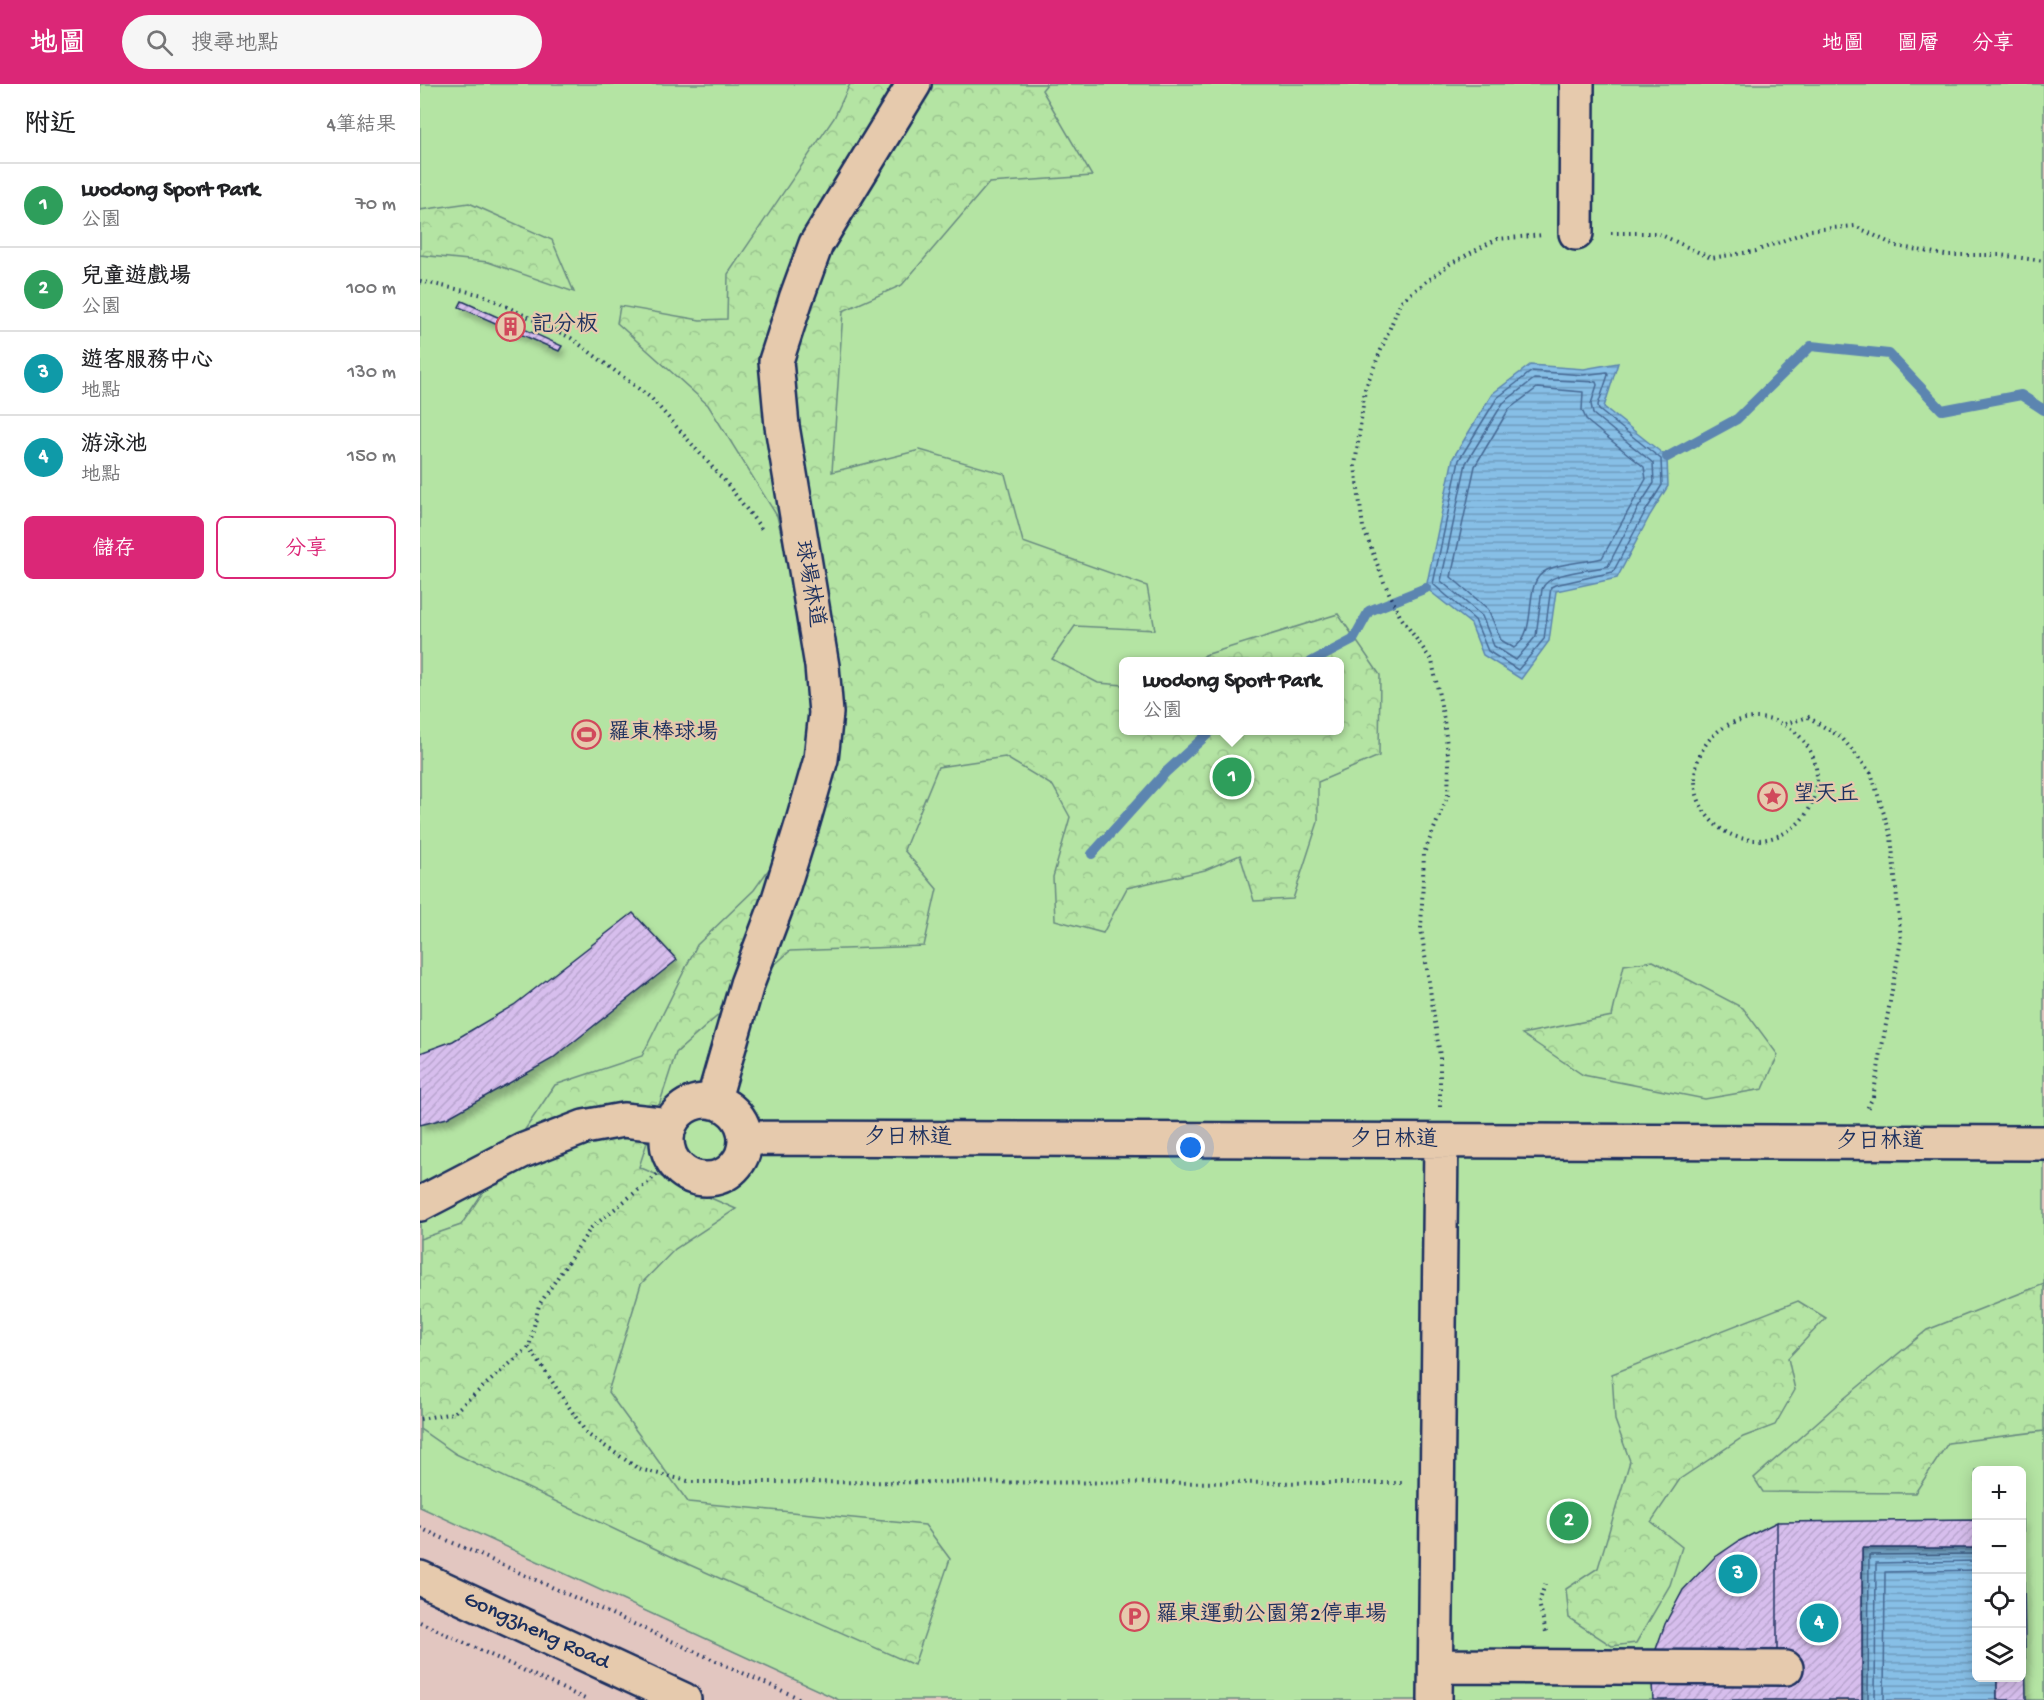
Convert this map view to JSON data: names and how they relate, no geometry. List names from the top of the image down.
{
  "streets": {
    "street": ["球場林道", "夕日林道", "Gongzheng Road"]
  },
  "crossings": [
    ["球場林道", "夕日林道"]
  ],
  "places": {
    "building": ["記分板"],
    "sports": ["羅東棒球場"],
    "place": ["望天丘"],
    "parking": ["羅東運動公園第2停車場"]
  },
  "page": {
    "header": "地圖",
    "search": "搜尋地點",
    "nav": ["地圖", "圖層", "分享"],
    "heading": ["附近", "4筆結果"],
    "list": [
      {
        "mark": "1",
        "name": "Luodong Sport Park",
        "note": "公園",
        "value": "70 m"
      },
      {
        "mark": "2",
        "name": "兒童遊戲場",
        "note": "公園",
        "value": "100 m"
      },
      {
        "mark": "3",
        "name": "遊客服務中心",
        "note": "地點",
        "value": "130 m"
      },
      {
        "mark": "4",
        "name": "游泳池",
        "note": "地點",
        "value": "150 m"
      }
    ],
    "buttons": ["儲存", "分享"],
    "popup": ["Luodong Sport Park", "公園"],
    "pins": [
      "1",
      "2",
      "3",
      "4"
    ],
    "map_buttons": ["+", "−"]
  }
}
